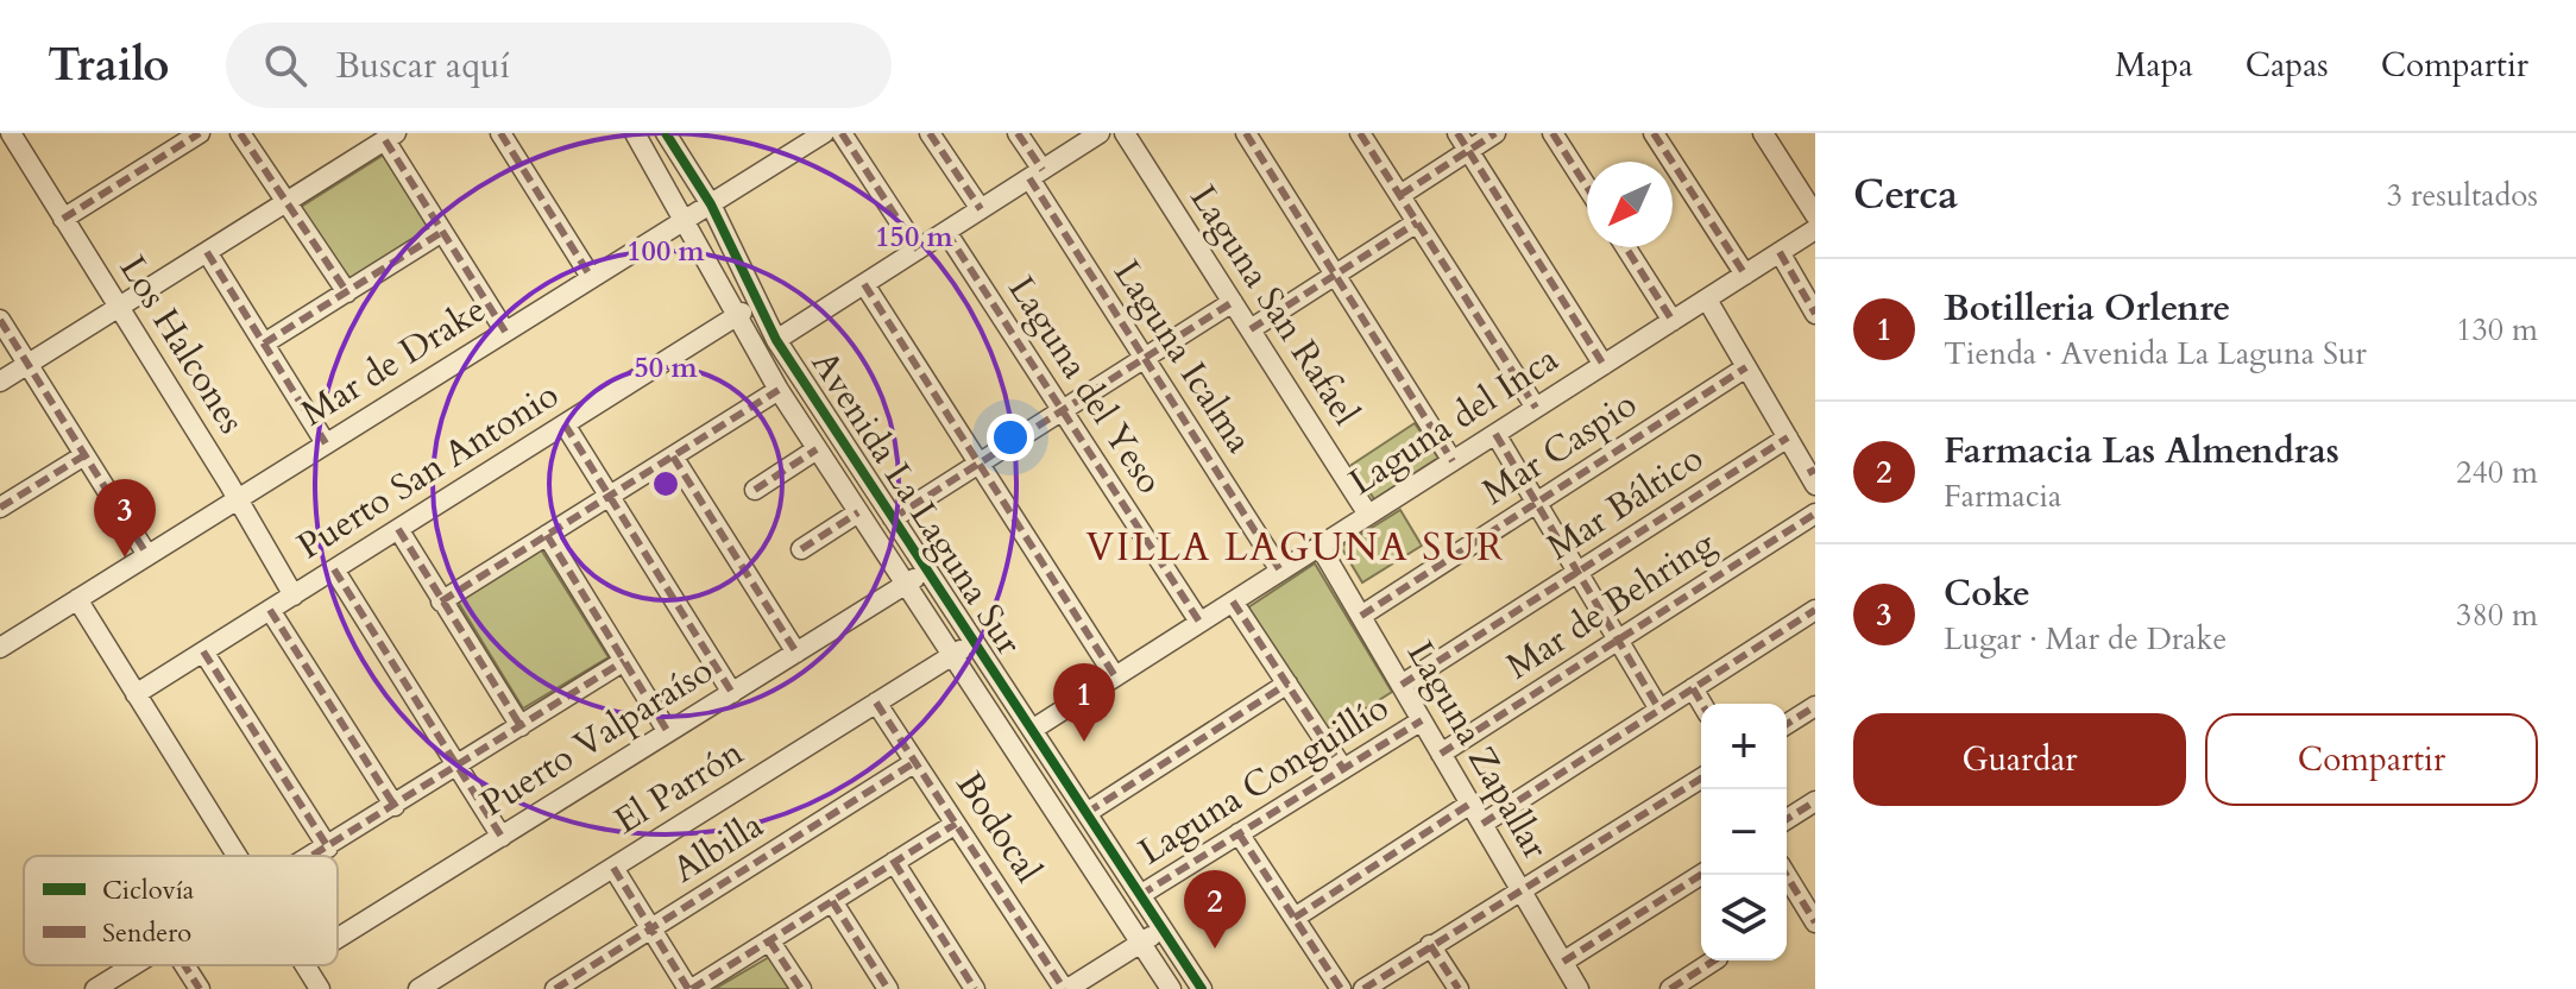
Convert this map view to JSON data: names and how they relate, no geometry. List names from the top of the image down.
{
  "streets": {
    "street": [
      "Laguna San Rafael",
      "Los Halcones",
      "Laguna Icalma",
      "Mar de Drake",
      "Laguna del Yeso",
      "Laguna del Inca",
      "Mar Caspio",
      "Puerto San Antonio",
      "Avenida La Laguna Sur",
      "Mar Báltico",
      "Mar de Behring",
      "Puerto Valparaíso",
      "Laguna Zapallar",
      "Laguna Conguillío",
      "El Parrón",
      "Bodocal",
      "Albilla"
    ]
  },
  "crossings": [
    ["Laguna San Rafael", "Laguna del Inca"],
    ["Los Halcones", "Mar de Drake"],
    ["Los Halcones", "Puerto San Antonio"],
    ["Laguna Icalma", "Laguna del Inca"],
    ["Mar de Drake", "Avenida La Laguna Sur"],
    ["Laguna del Yeso", "Laguna del Inca"],
    ["Laguna del Inca", "Avenida La Laguna Sur"],
    ["Laguna del Inca", "Laguna Zapallar"],
    ["Mar Caspio", "Laguna Zapallar"],
    ["Puerto San Antonio", "Avenida La Laguna Sur"],
    ["Avenida La Laguna Sur", "Puerto Valparaíso"],
    ["Avenida La Laguna Sur", "Laguna Conguillío"],
    ["Avenida La Laguna Sur", "El Parrón"],
    ["Mar Báltico", "Laguna Zapallar"],
    ["Mar de Behring", "Laguna Zapallar"],
    ["Laguna Zapallar", "Laguna Conguillío"],
    ["El Parrón", "Bodocal"],
    ["Bodocal", "Albilla"]
  ],
  "districts": ["VILLA LAGUNA SUR"],
  "legend": ["Ciclovía", "Sendero"],
  "north": "bottom left",
  "page": {
    "header": "Trailo",
    "search": "Buscar aquí",
    "nav": ["Mapa", "Capas", "Compartir"],
    "heading": ["Cerca", "3 resultados"],
    "list": [
      {
        "mark": "1",
        "name": "Botilleria Orlenre",
        "note": "Tienda · Avenida La Laguna Sur",
        "value": "130 m"
      },
      {
        "mark": "2",
        "name": "Farmacia Las Almendras",
        "note": "Farmacia",
        "value": "240 m"
      },
      {
        "mark": "3",
        "name": "Coke",
        "note": "Lugar · Mar de Drake",
        "value": "380 m"
      }
    ],
    "pins": ["3", "1", "2"],
    "buttons": ["Guardar", "Compartir"],
    "map_buttons": ["+", "−"]
  },
  "rings": ["150 m", "100 m", "50 m"]
}
